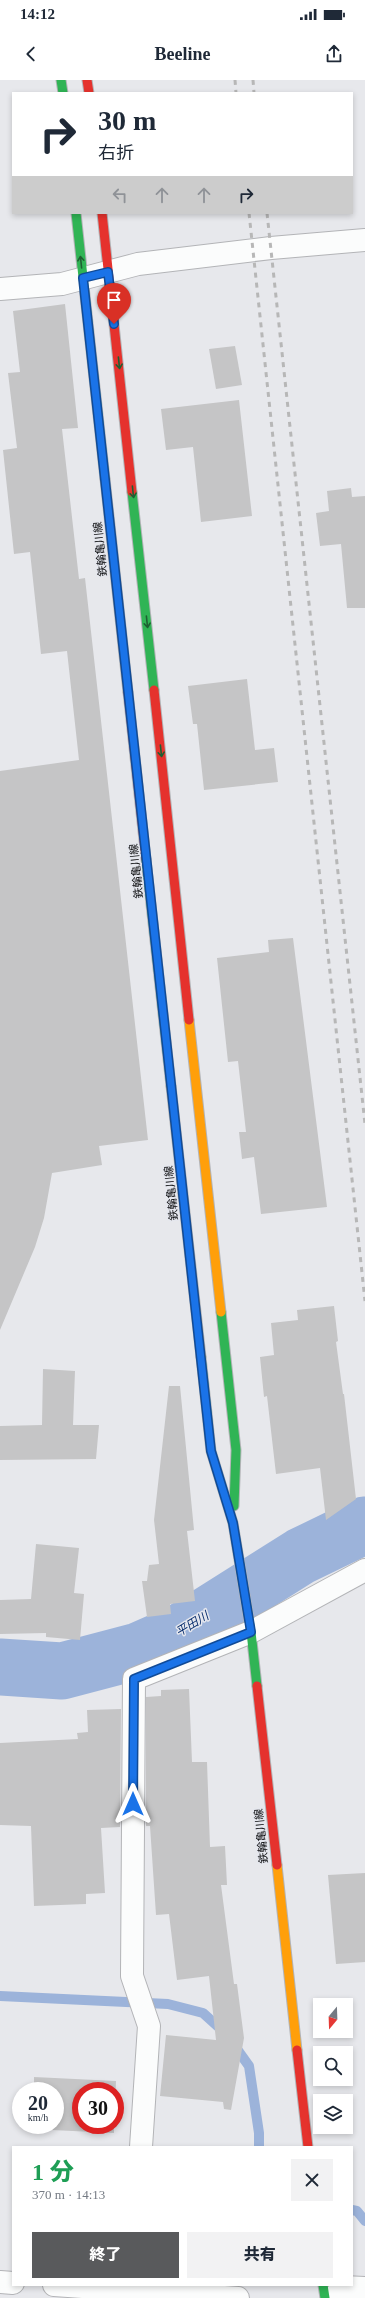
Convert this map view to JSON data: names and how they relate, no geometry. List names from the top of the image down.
{
  "streets": {
    "main road": ["鉄輪亀川線"]
  },
  "water": ["平田川"],
  "north": "bottom",
  "page": {
    "status": "14:12",
    "header": "Beeline",
    "turn": ["30 m", "右折"],
    "speed": "20 km/h",
    "limit": "30",
    "heading": ["1 分", "370 m · 14:13"],
    "buttons": ["終了", "共有"]
  }
}
